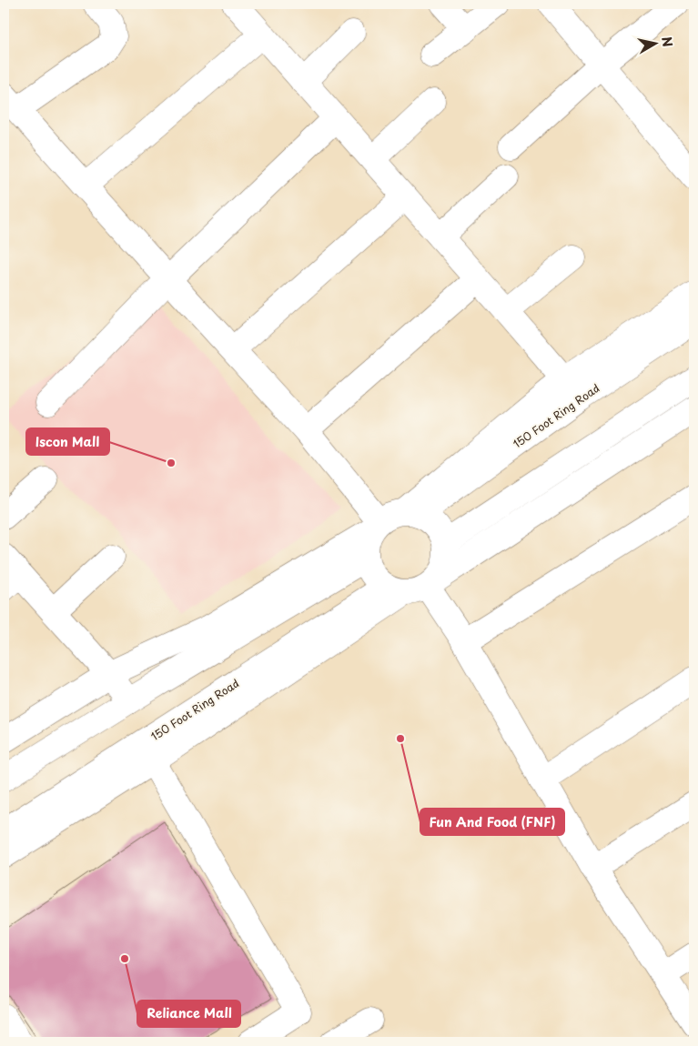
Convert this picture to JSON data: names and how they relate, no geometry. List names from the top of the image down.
{
  "streets": {
    "main road": ["150 Foot Ring Road"]
  },
  "places": ["Iscon Mall", "Fun And Food (FNF)", "Reliance Mall"],
  "north": "right"
}
